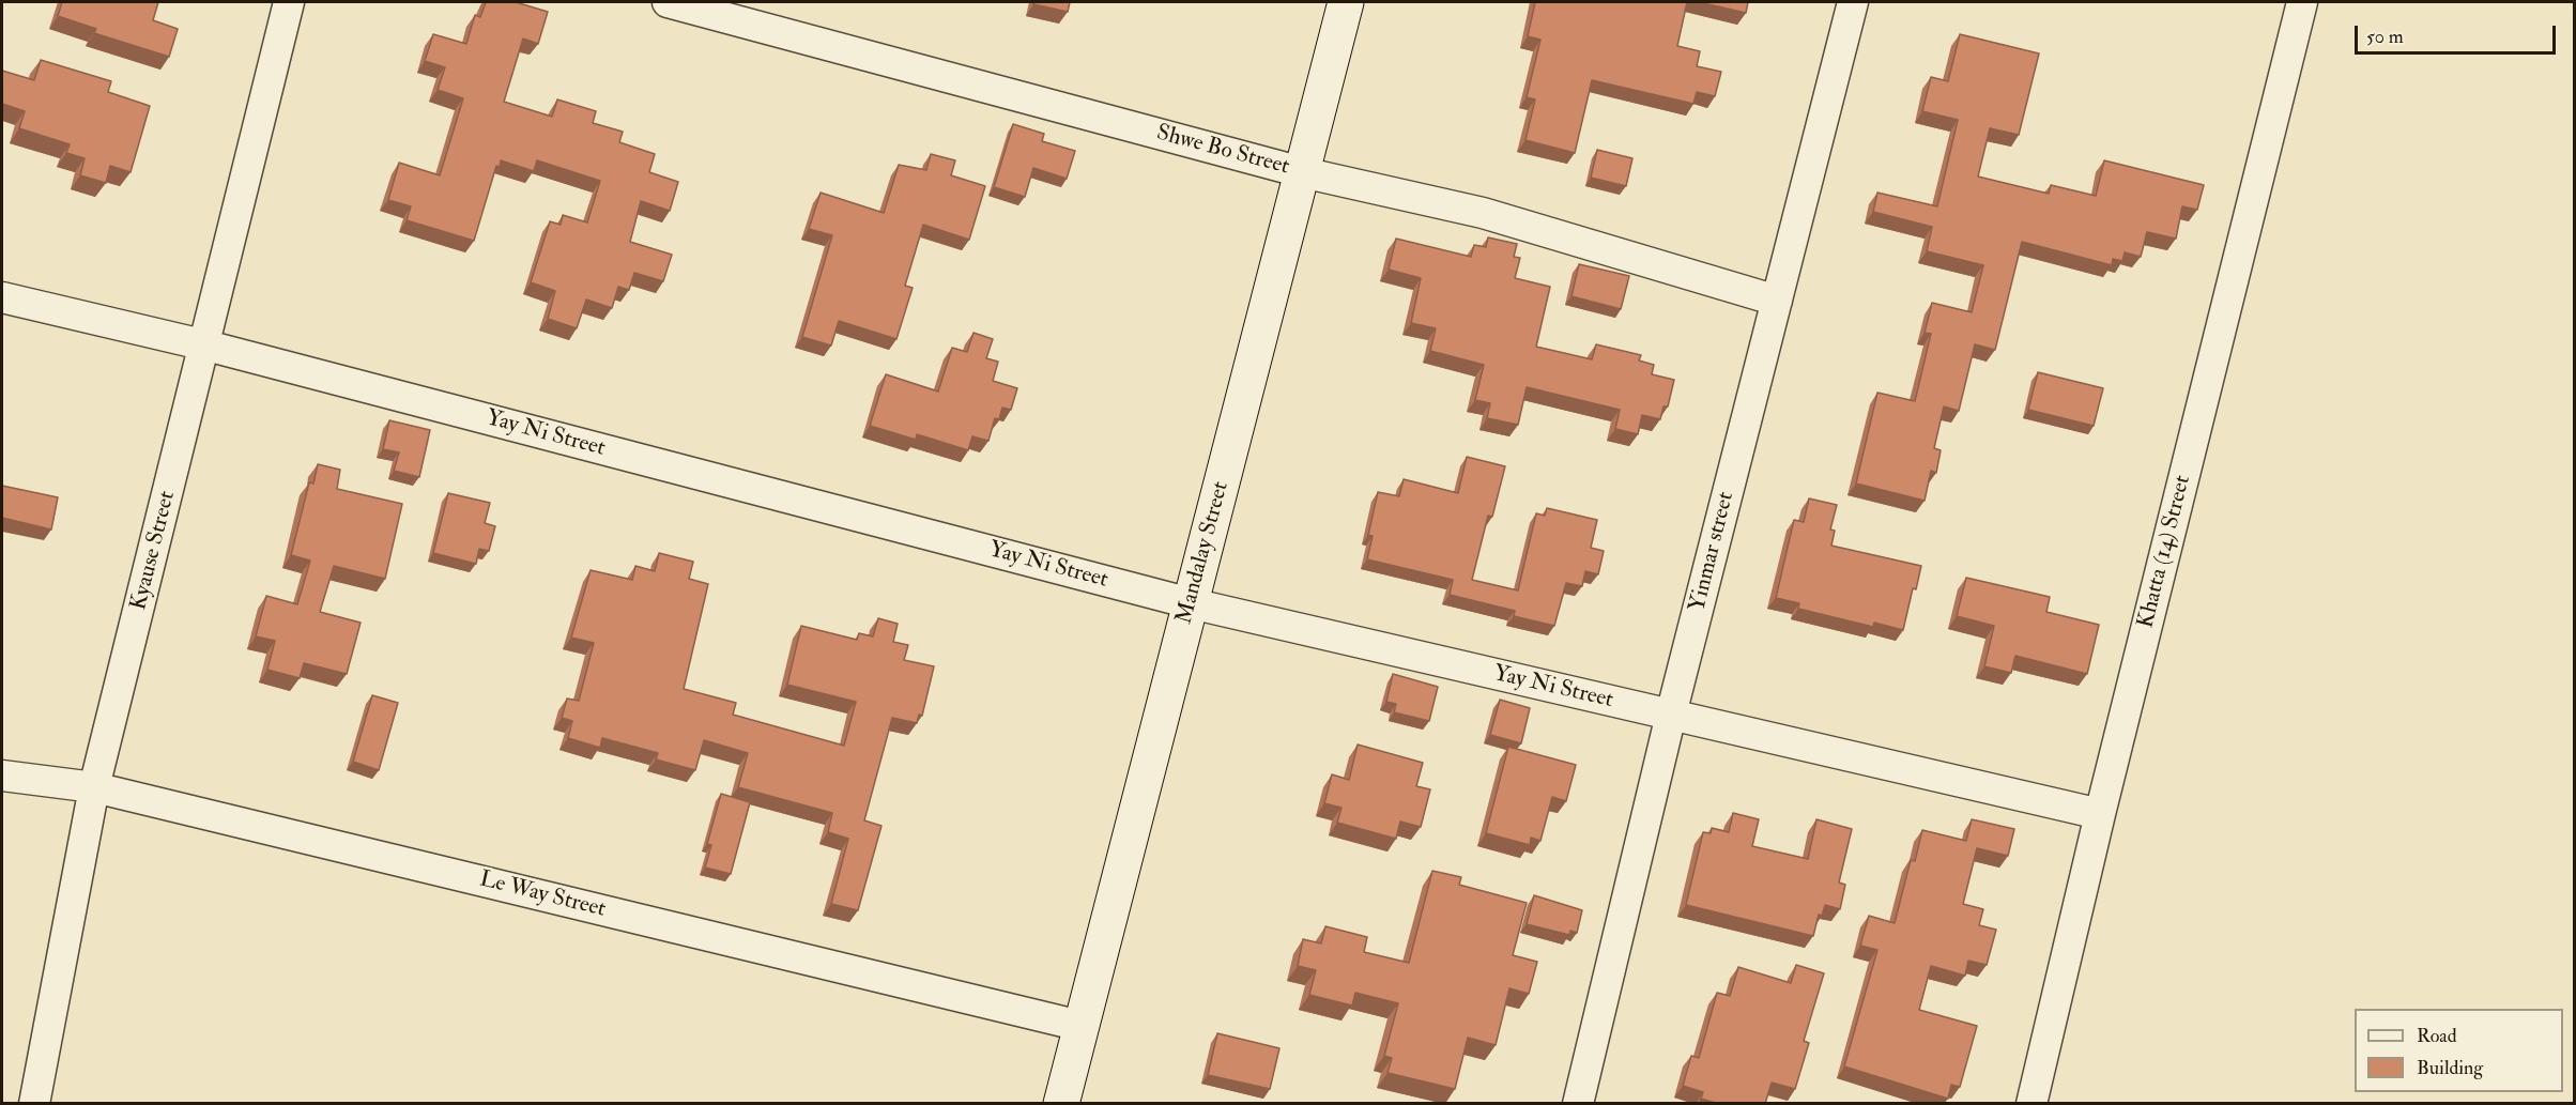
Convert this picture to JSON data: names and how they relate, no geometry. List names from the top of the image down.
{
  "streets": {
    "main road": ["Mandalay Street"],
    "street": [
      "Shwe Bo Street",
      "Yay Ni Street",
      "Kyause Street",
      "Yinmar street",
      "Khatta (14) Street",
      "Le Way Street"
    ]
  },
  "crossings": [
    ["Shwe Bo Street", "Yinmar street"],
    ["Shwe Bo Street", "Mandalay Street"],
    ["Yay Ni Street", "Kyause Street"],
    ["Yay Ni Street", "Yinmar street"],
    ["Yay Ni Street", "Khatta (14) Street"],
    ["Yay Ni Street", "Mandalay Street"],
    ["Kyause Street", "Le Way Street"],
    ["Mandalay Street", "Le Way Street"]
  ],
  "legend": ["Road", "Building"],
  "scale_bar": "50 m"
}
